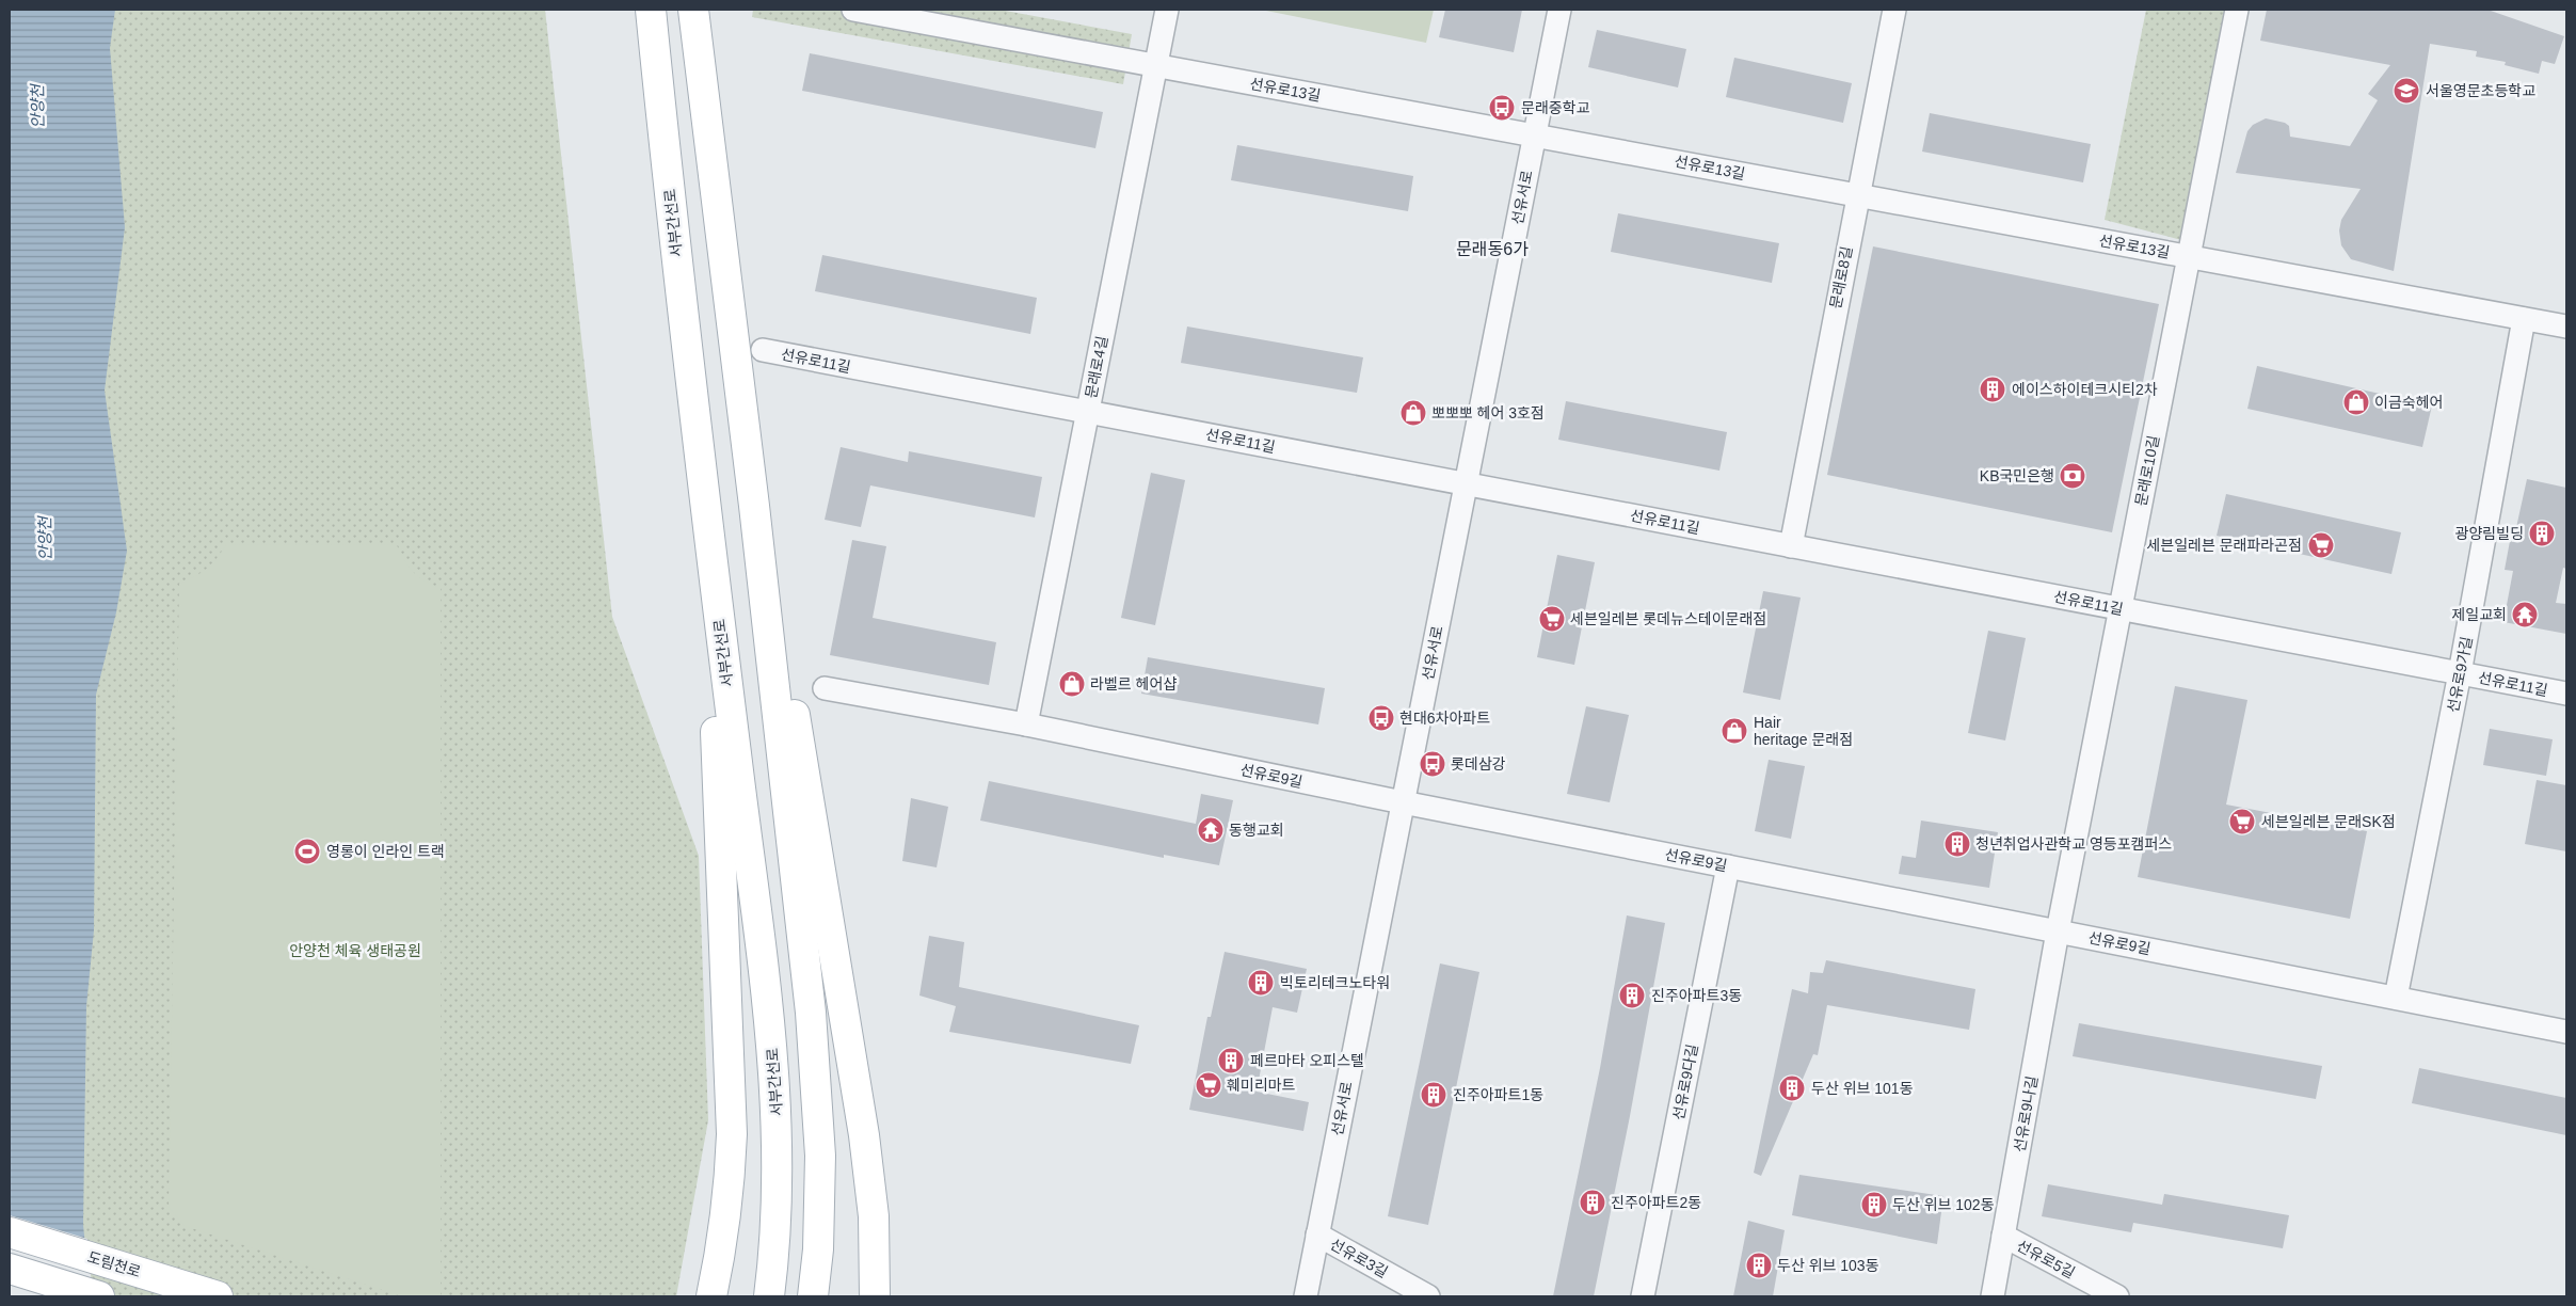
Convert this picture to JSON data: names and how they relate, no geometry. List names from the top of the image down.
{
  "streets": {
    "main road": ["서부간선로", "도림천로"],
    "street": [
      "선유로13길",
      "선유서로",
      "문래로8길",
      "선유로11길",
      "문래로4길",
      "문래로10길",
      "선유로9가길",
      "선유로9길",
      "선유로9다길",
      "선유로9나길",
      "선유로3길",
      "선유로5길"
    ]
  },
  "crossings": [
    ["선유로13길", "선유서로"],
    ["선유로13길", "문래로8길"],
    ["선유로13길", "문래로4길"],
    ["선유로13길", "문래로10길"],
    ["선유로13길", "선유로9가길"],
    ["선유서로", "선유로11길"],
    ["선유서로", "선유로9길"],
    ["선유서로", "선유로3길"],
    ["문래로8길", "선유로11길"],
    ["선유로11길", "문래로4길"],
    ["선유로11길", "문래로10길"],
    ["선유로11길", "선유로9가길"],
    ["문래로4길", "선유로9길"],
    ["문래로10길", "선유로9길"],
    ["문래로10길", "선유로9나길"],
    ["선유로9가길", "선유로9길"],
    ["선유로9길", "선유로9다길"],
    ["선유로9길", "선유로9나길"],
    ["선유로9나길", "선유로5길"]
  ],
  "districts": ["문래동6가"],
  "water": ["안양천"],
  "parks": ["안양천 체육 생태공원"],
  "places": {
    "school or university": ["서울영문초등학교"],
    "bus stop": ["문래중학교", "현대6차아파트", "롯데삼강"],
    "building": [
      "에이스하이테크시티2차",
      "광양림빌딩",
      "청년취업사관학교 영등포캠퍼스",
      "빅토리테크노타워",
      "진주아파트3동",
      "페르마타 오피스텔",
      "두산 위브 101동",
      "진주아파트1동",
      "진주아파트2동",
      "두산 위브 102동",
      "두산 위브 103동"
    ],
    "shop": [
      "이금숙헤어",
      "뽀뽀뽀 헤어 3호점",
      "라벨르 헤어샵",
      "Hair heritage 문래점"
    ],
    "bank": ["KB국민은행"],
    "supermarket": [
      "세븐일레븐 문래파라곤점",
      "세븐일레븐 롯데뉴스테이문래점",
      "세븐일레븐 문래SK점",
      "훼미리마트"
    ],
    "temple": ["제일교회", "동행교회"],
    "sports": ["영롱이 인라인 트랙"]
  }
}
